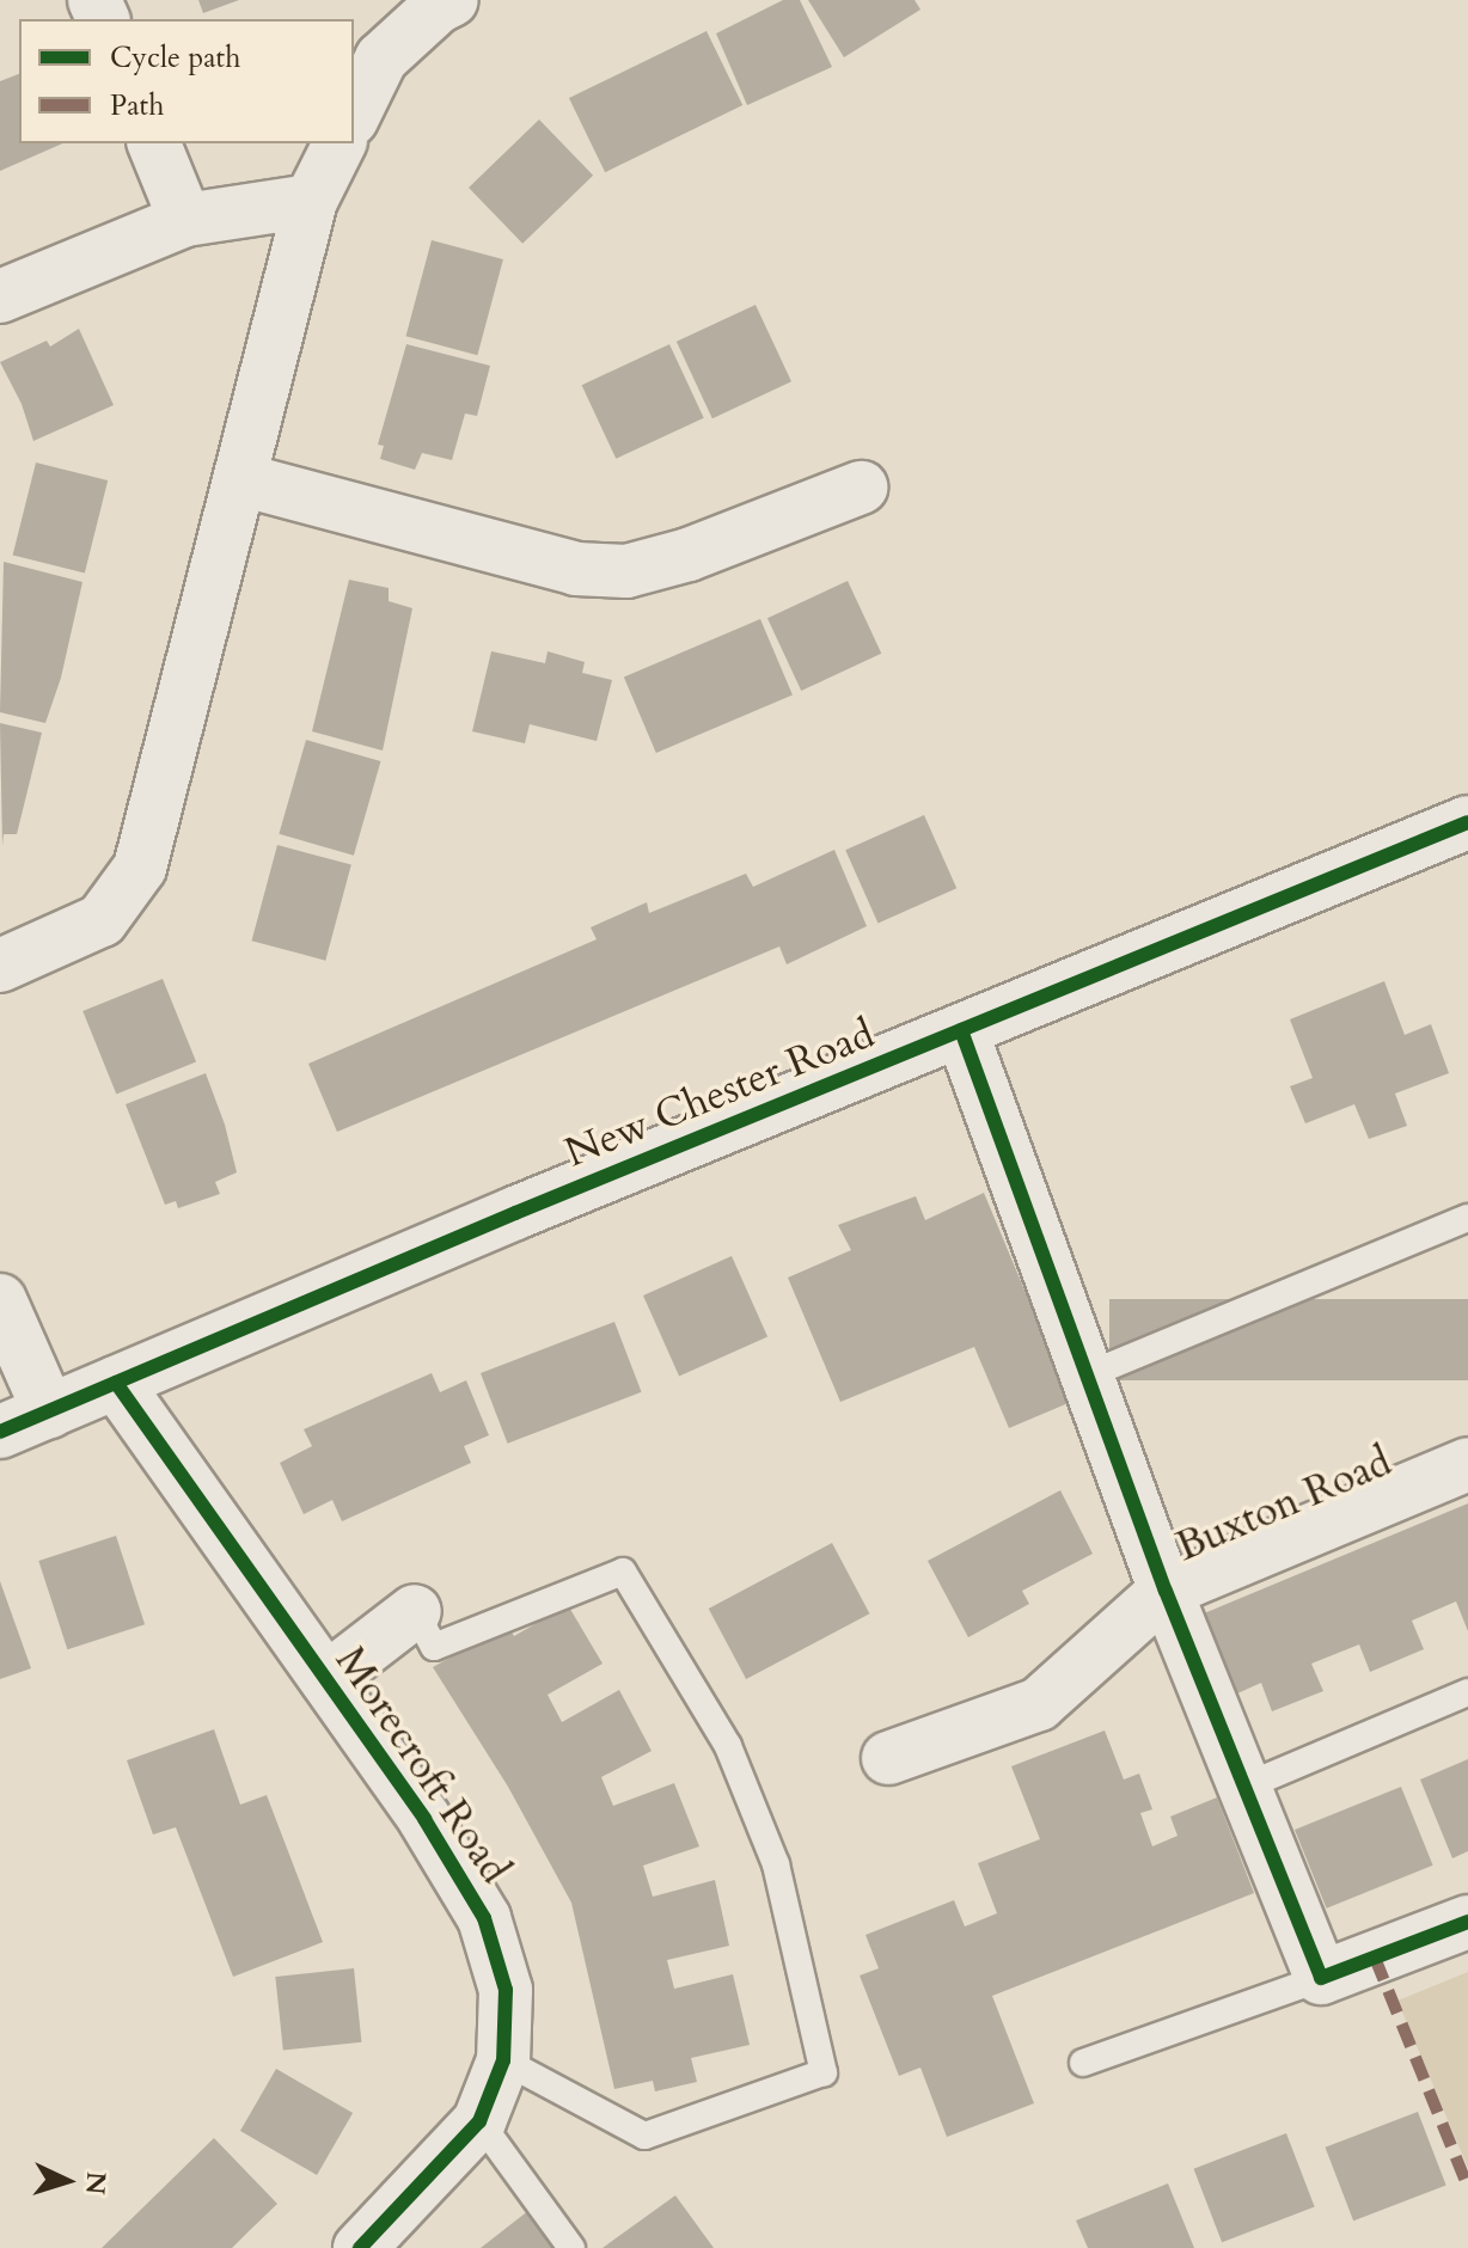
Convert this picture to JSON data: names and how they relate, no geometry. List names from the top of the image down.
{
  "streets": {
    "street": ["New Chester Road", "Buxton Road", "Morecroft Road"]
  },
  "crossings": [
    ["New Chester Road", "Morecroft Road"]
  ],
  "legend": ["Cycle path", "Path"],
  "north": "right"
}
